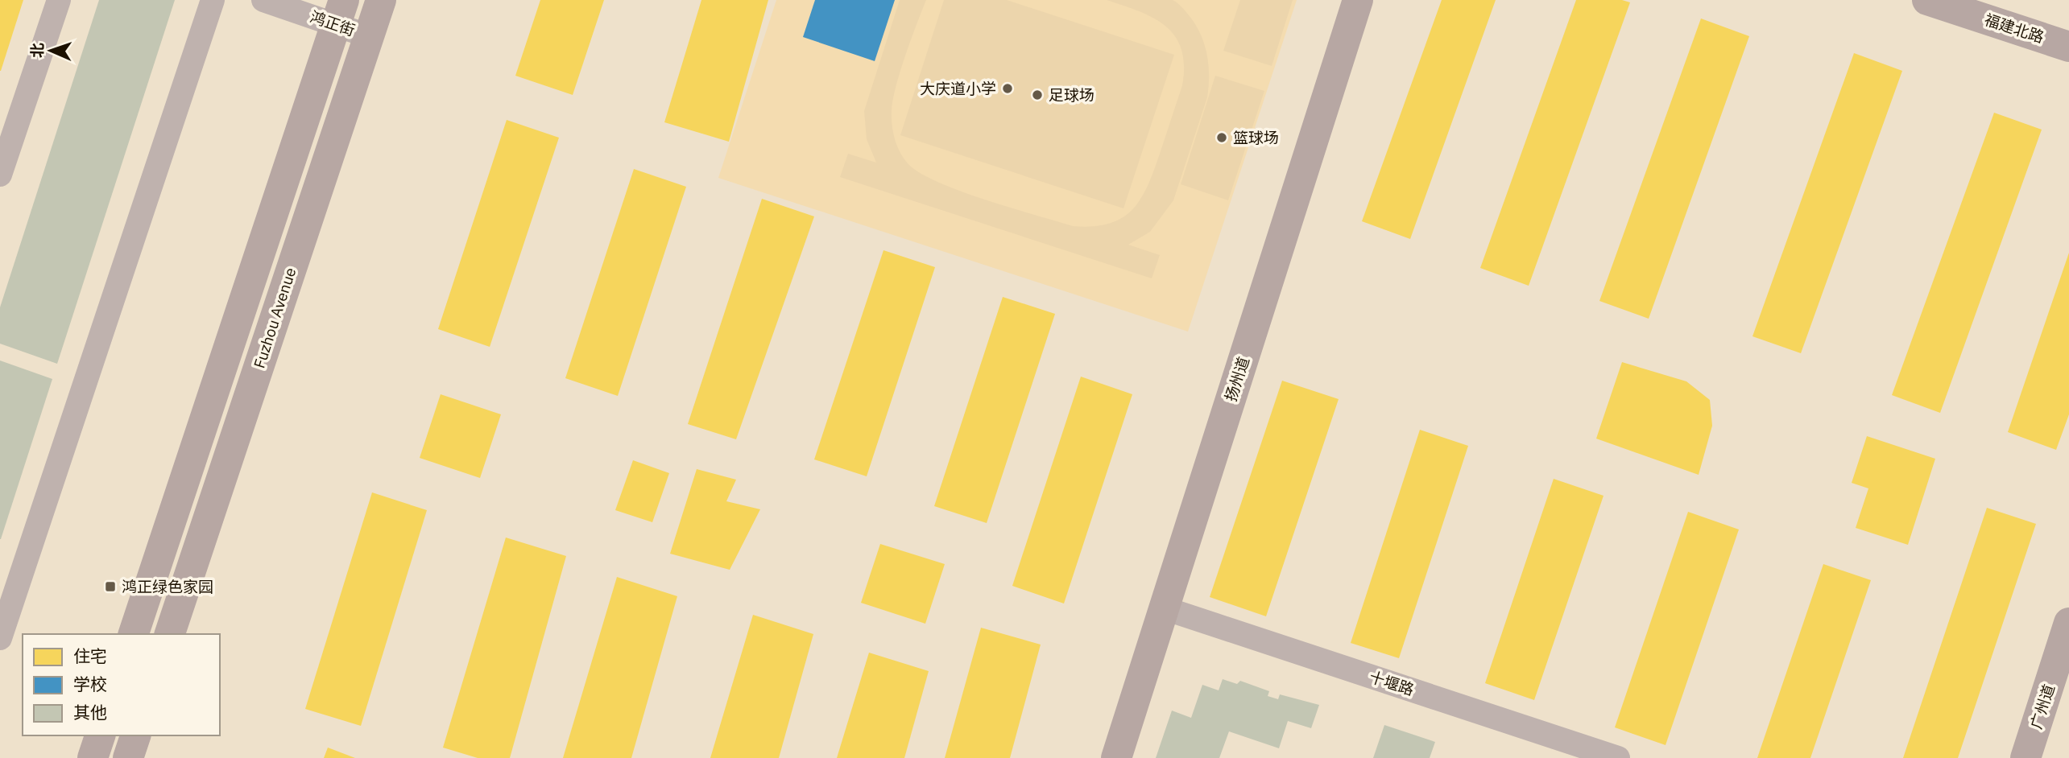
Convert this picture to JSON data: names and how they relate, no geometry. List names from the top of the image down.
{
  "streets": {
    "main road": [
      "福建北路",
      "Fuzhou Avenue",
      "扬州道",
      "广州道"
    ],
    "street": ["鸿正街", "十堰路"]
  },
  "crossings": [
    ["鸿正街", "Fuzhou Avenue"],
    ["扬州道", "十堰路"]
  ],
  "places": {
    "other": ["大庆道小学", "足球场", "篮球场"],
    "transit": ["鸿正绿色家园"]
  },
  "legend": ["住宅", "学校", "其他"],
  "north": "left"
}
